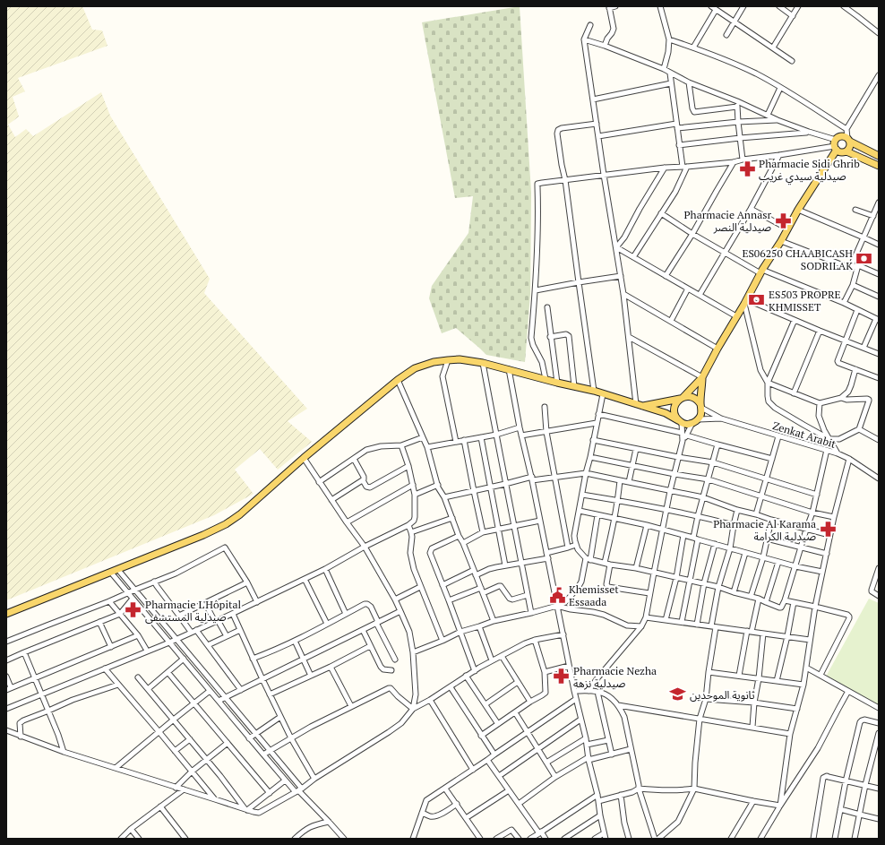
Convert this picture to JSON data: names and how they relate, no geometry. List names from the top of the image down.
{
  "streets": {
    "street": ["Zenkat Arabit"]
  },
  "places": {
    "pharmacy": [
      "Pharmacie Sidi Ghrib صيدلية سيدي غريب",
      "Pharmacie Annasr صيدلية النصر",
      "Pharmacie Al Karama صيدلية الكرامة",
      "Pharmacie L'Hôpital صيدلية المستشفى",
      "Pharmacie Nezha صيدلية نزهة"
    ],
    "bank": ["ES06250 CHAABICASH SODRILAK", "ES503 PROPRE KHMISSET"],
    "public building": ["Khemisset Essaada"],
    "school or university": ["ثانوية الموحدين"]
  }
}
